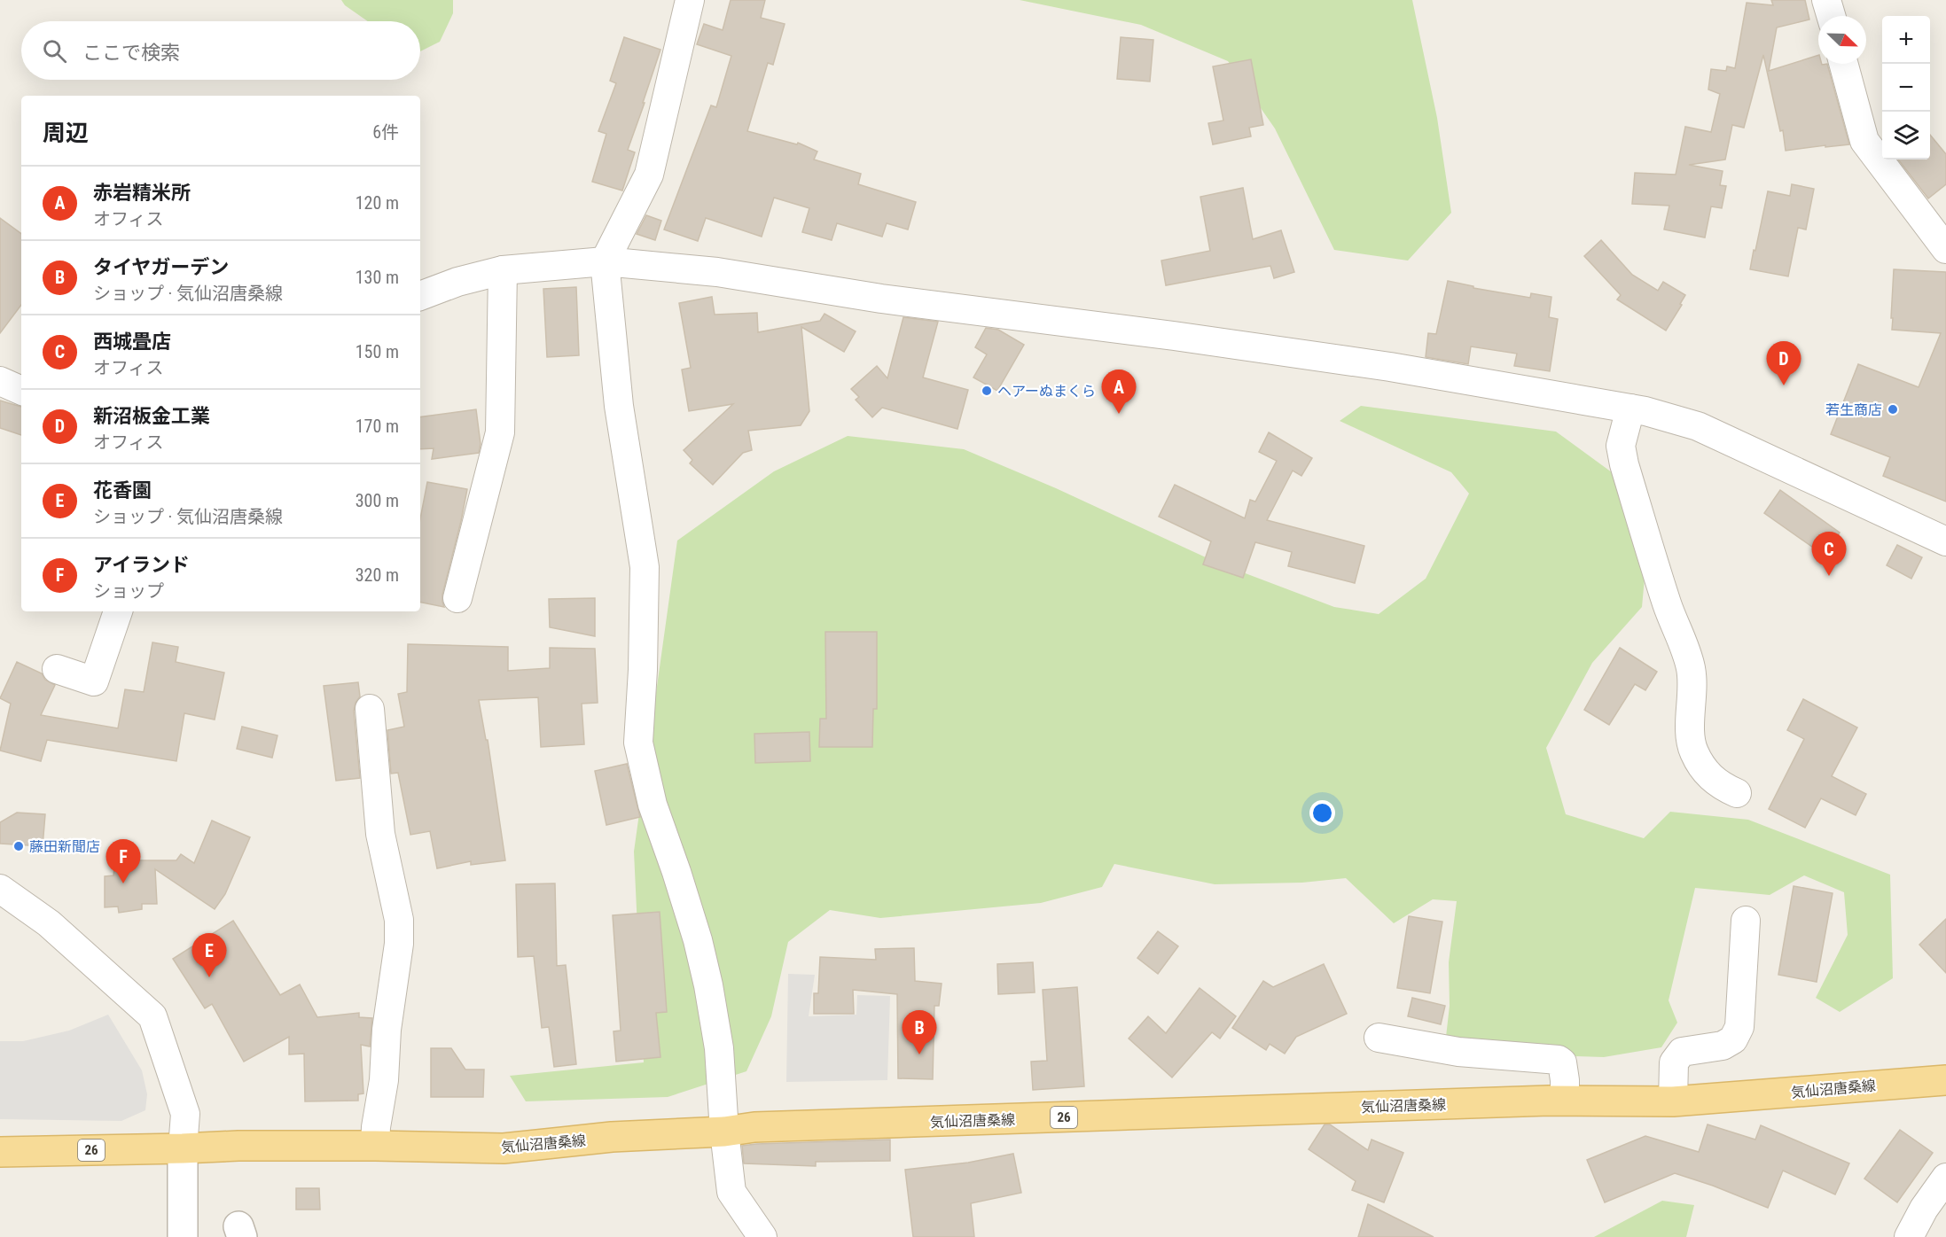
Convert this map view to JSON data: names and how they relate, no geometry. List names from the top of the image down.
{
  "streets": {
    "main road": ["気仙沼唐桑線", "26"]
  },
  "places": ["ヘアーぬまくら", "若生商店", "藤田新聞店"],
  "north": "bottom right",
  "page": {
    "map_buttons": ["+", "−"],
    "search": "ここで検索",
    "heading": ["周辺", "6件"],
    "list": [
      {
        "mark": "A",
        "name": "赤岩精米所",
        "note": "オフィス",
        "value": "120 m"
      },
      {
        "mark": "B",
        "name": "タイヤガーデン",
        "note": "ショップ · 気仙沼唐桑線",
        "value": "130 m"
      },
      {
        "mark": "C",
        "name": "西城畳店",
        "note": "オフィス",
        "value": "150 m"
      },
      {
        "mark": "D",
        "name": "新沼板金工業",
        "note": "オフィス",
        "value": "170 m"
      },
      {
        "mark": "E",
        "name": "花香園",
        "note": "ショップ · 気仙沼唐桑線",
        "value": "300 m"
      },
      {
        "mark": "F",
        "name": "アイランド",
        "note": "ショップ",
        "value": "320 m"
      }
    ],
    "pins": [
      "D",
      "A",
      "C",
      "F",
      "E",
      "B"
    ]
  }
}
